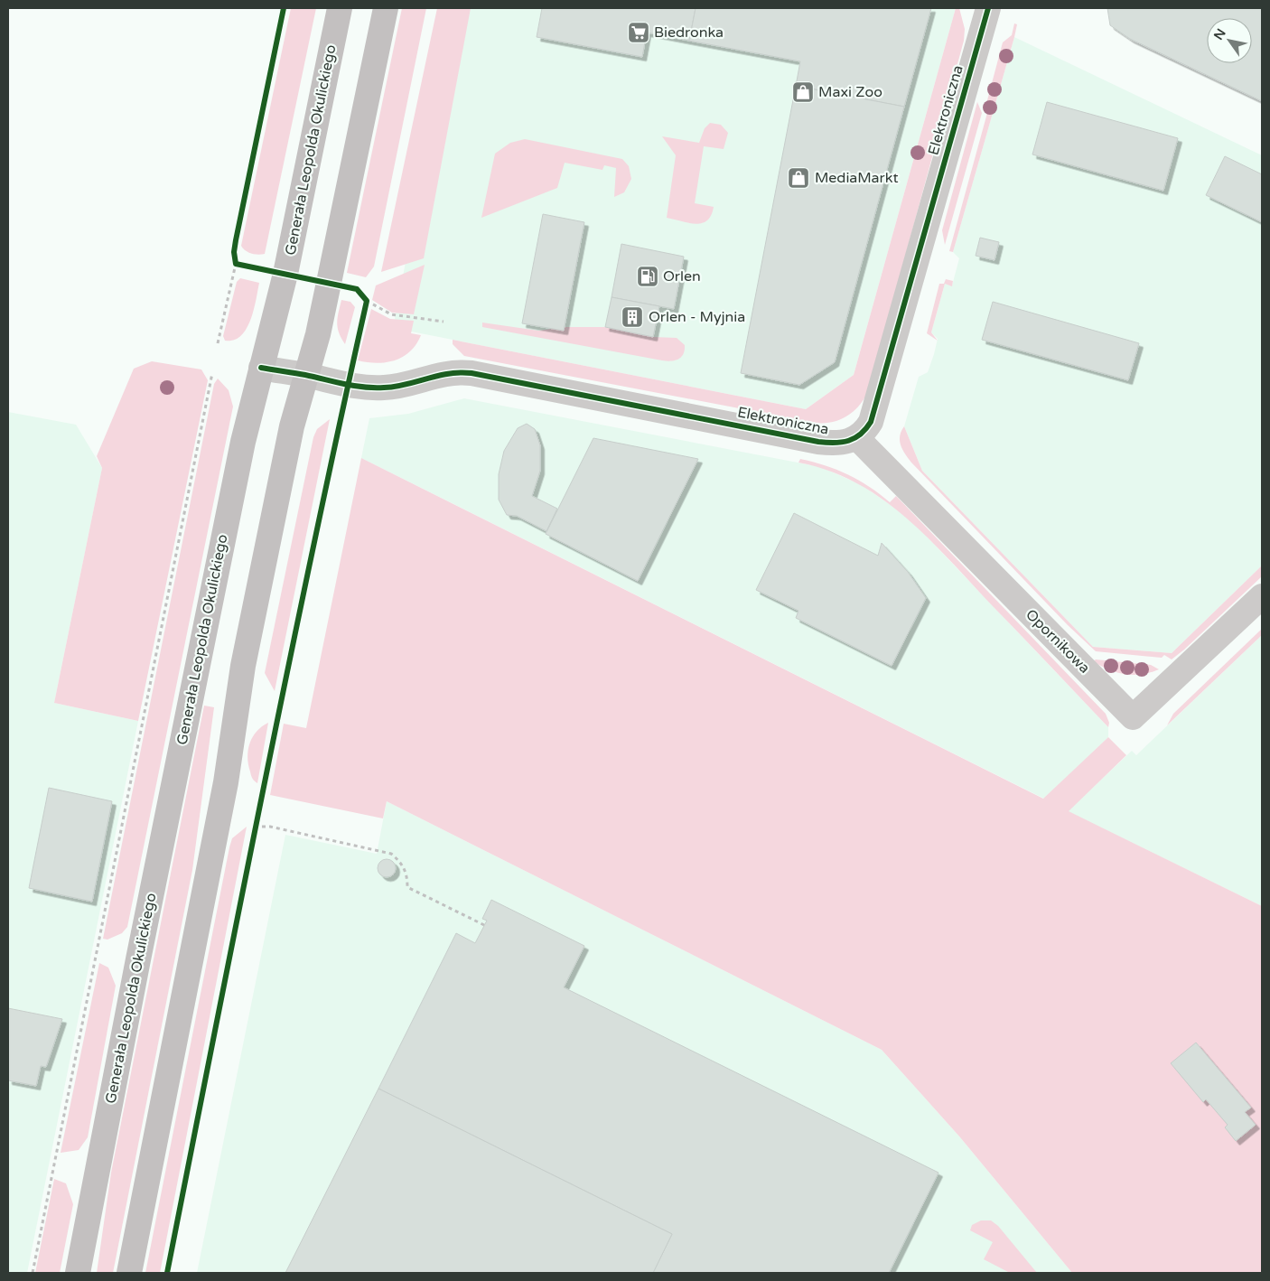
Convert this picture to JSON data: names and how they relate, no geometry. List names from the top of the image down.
{
  "streets": {
    "main road": ["Generała Leopolda Okulickiego"],
    "street": ["Elektroniczna", "Opornikowa"]
  },
  "crossings": [
    ["Elektroniczna", "Generała Leopolda Okulickiego"],
    ["Elektroniczna", "Opornikowa"]
  ],
  "places": {
    "supermarket": ["Biedronka"],
    "shop": ["Maxi Zoo", "MediaMarkt"],
    "fuel station": ["Orlen"],
    "building": ["Orlen - Myjnia"]
  },
  "north": "top left"
}
